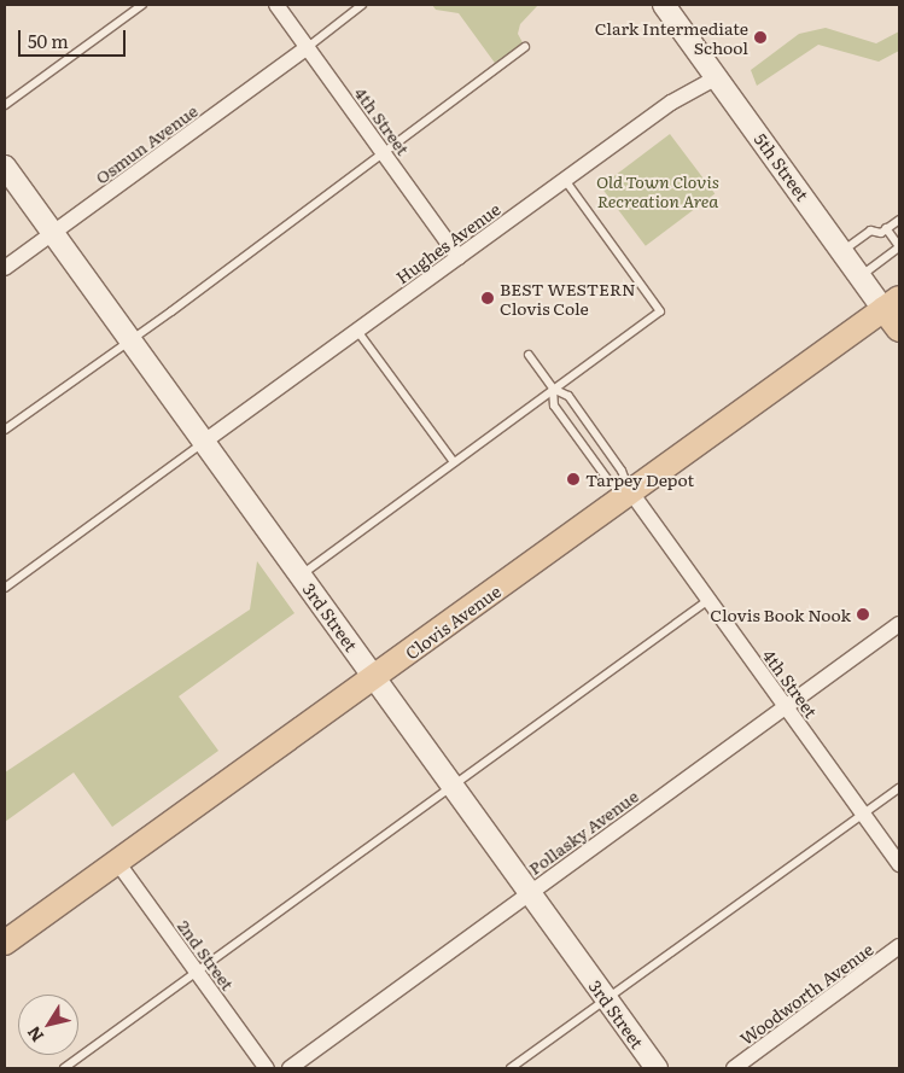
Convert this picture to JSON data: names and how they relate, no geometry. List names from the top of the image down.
{
  "streets": {
    "main road": ["5th Street", "Clovis Avenue"],
    "street": [
      "4th Street",
      "Osmun Avenue",
      "Hughes Avenue",
      "3rd Street",
      "Pollasky Avenue",
      "2nd Street",
      "Woodworth Avenue"
    ]
  },
  "crossings": [
    ["4th Street", "Osmun Avenue"],
    ["4th Street", "Hughes Avenue"],
    ["4th Street", "Clovis Avenue"],
    ["4th Street", "Pollasky Avenue"],
    ["Osmun Avenue", "3rd Street"],
    ["5th Street", "Hughes Avenue"],
    ["5th Street", "Clovis Avenue"],
    ["Hughes Avenue", "3rd Street"],
    ["3rd Street", "Clovis Avenue"],
    ["3rd Street", "Pollasky Avenue"],
    ["Clovis Avenue", "2nd Street"]
  ],
  "parks": ["Old Town Clovis Recreation Area"],
  "places": [
    "Clark Intermediate School",
    "BEST WESTERN Clovis Cole",
    "Tarpey Depot",
    "Clovis Book Nook"
  ],
  "scale_bar": "50 m",
  "north": "bottom left"
}
